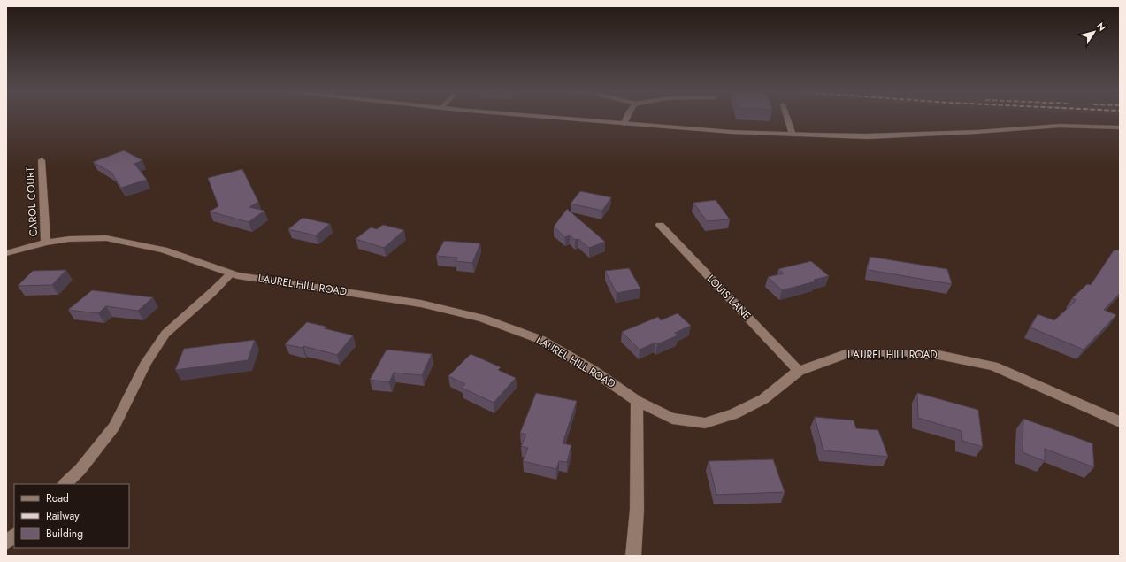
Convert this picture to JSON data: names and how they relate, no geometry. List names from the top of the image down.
{
  "streets": {
    "street": ["CAROL COURT", "LAUREL HILL ROAD", "LOUIS LANE"]
  },
  "crossings": [
    ["CAROL COURT", "LAUREL HILL ROAD"],
    ["LAUREL HILL ROAD", "LOUIS LANE"]
  ],
  "legend": ["Road", "Railway", "Building"],
  "north": "top right"
}
